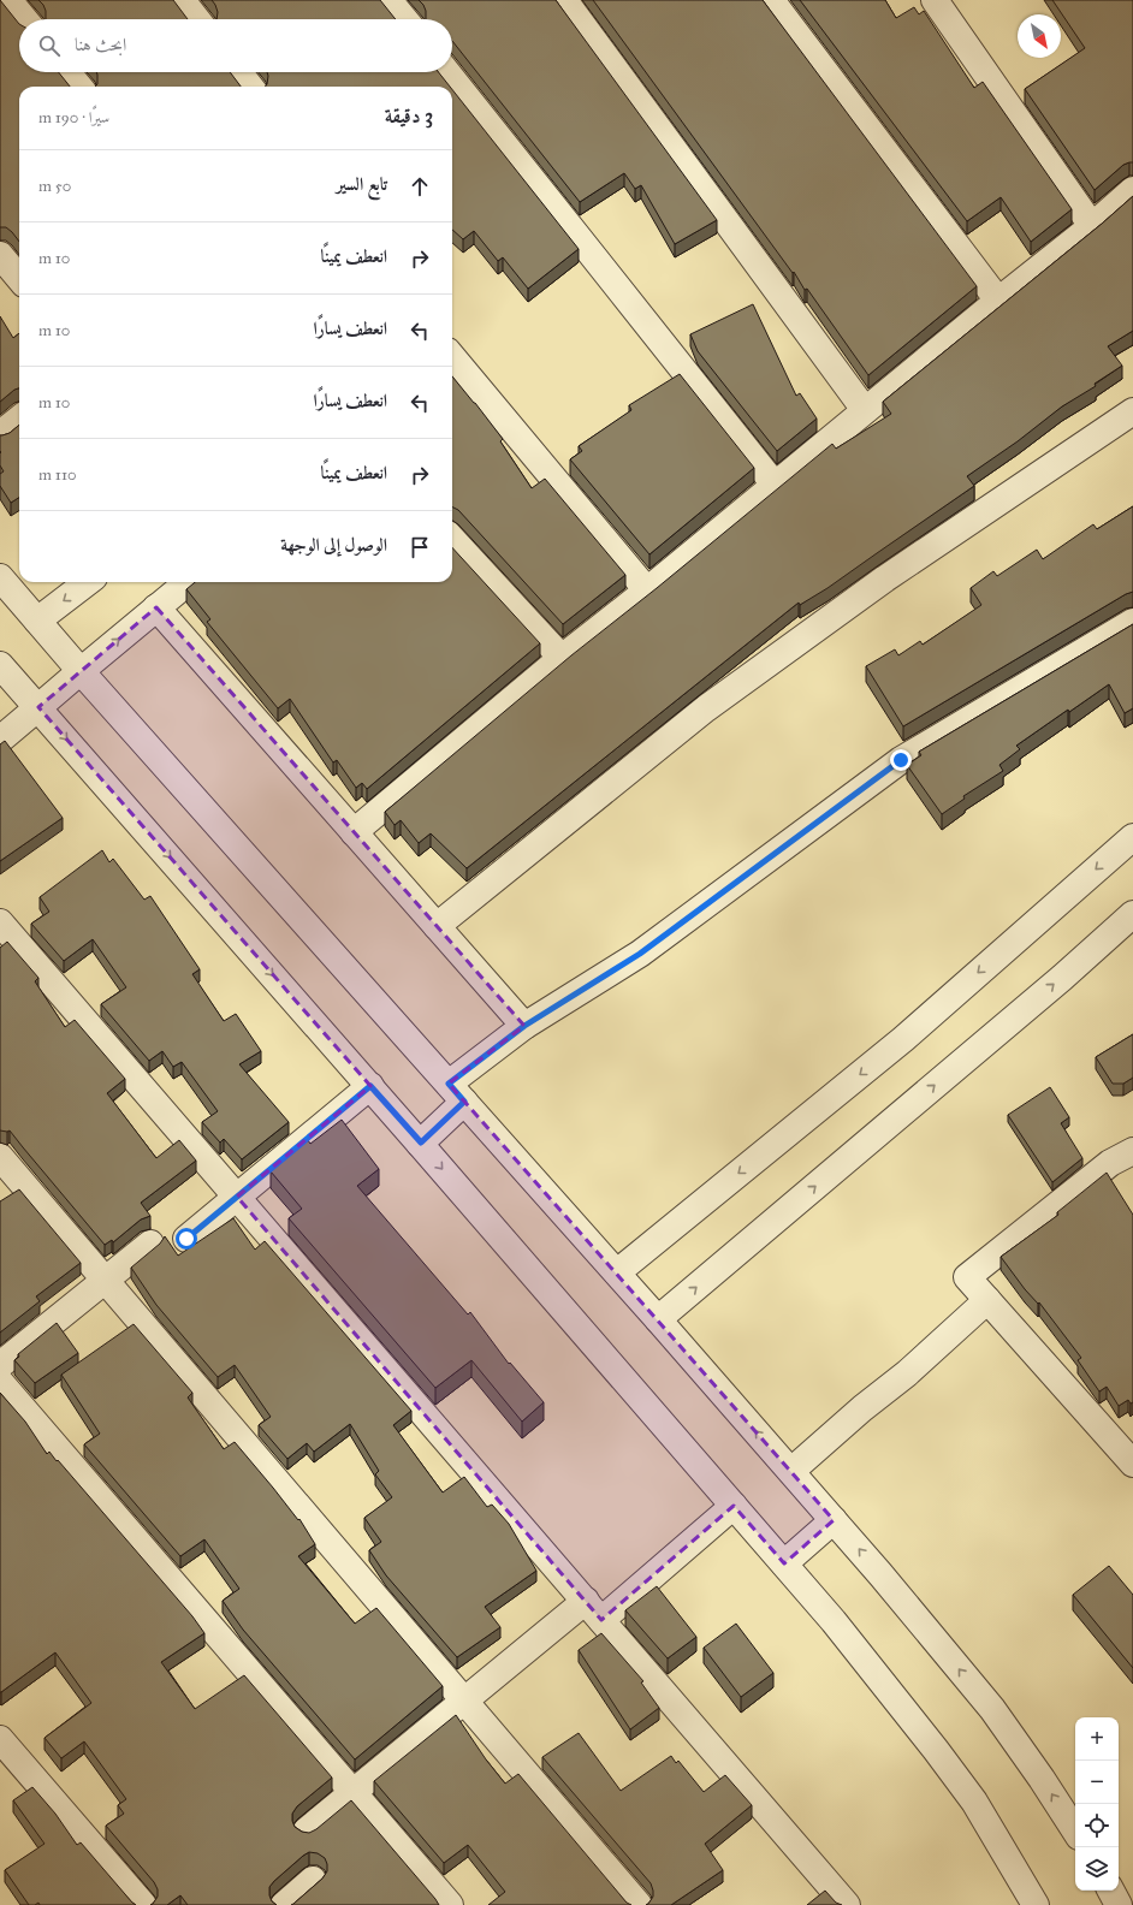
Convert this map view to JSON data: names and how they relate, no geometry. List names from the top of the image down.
{
  "north": "bottom right",
  "page": {
    "search": "ابحث هنا",
    "heading": ["3 دقيقة", "سيرًا · 190 m"],
    "list": [
      ["تابع السير", "50 m"],
      ["انعطف يمينًا", "10 m"],
      ["انعطف يسارًا", "10 m"],
      ["انعطف يسارًا", "10 m"],
      ["انعطف يمينًا", "110 m"],
      "الوصول إلى الوجهة"
    ],
    "map_buttons": ["+", "−"]
  }
}
